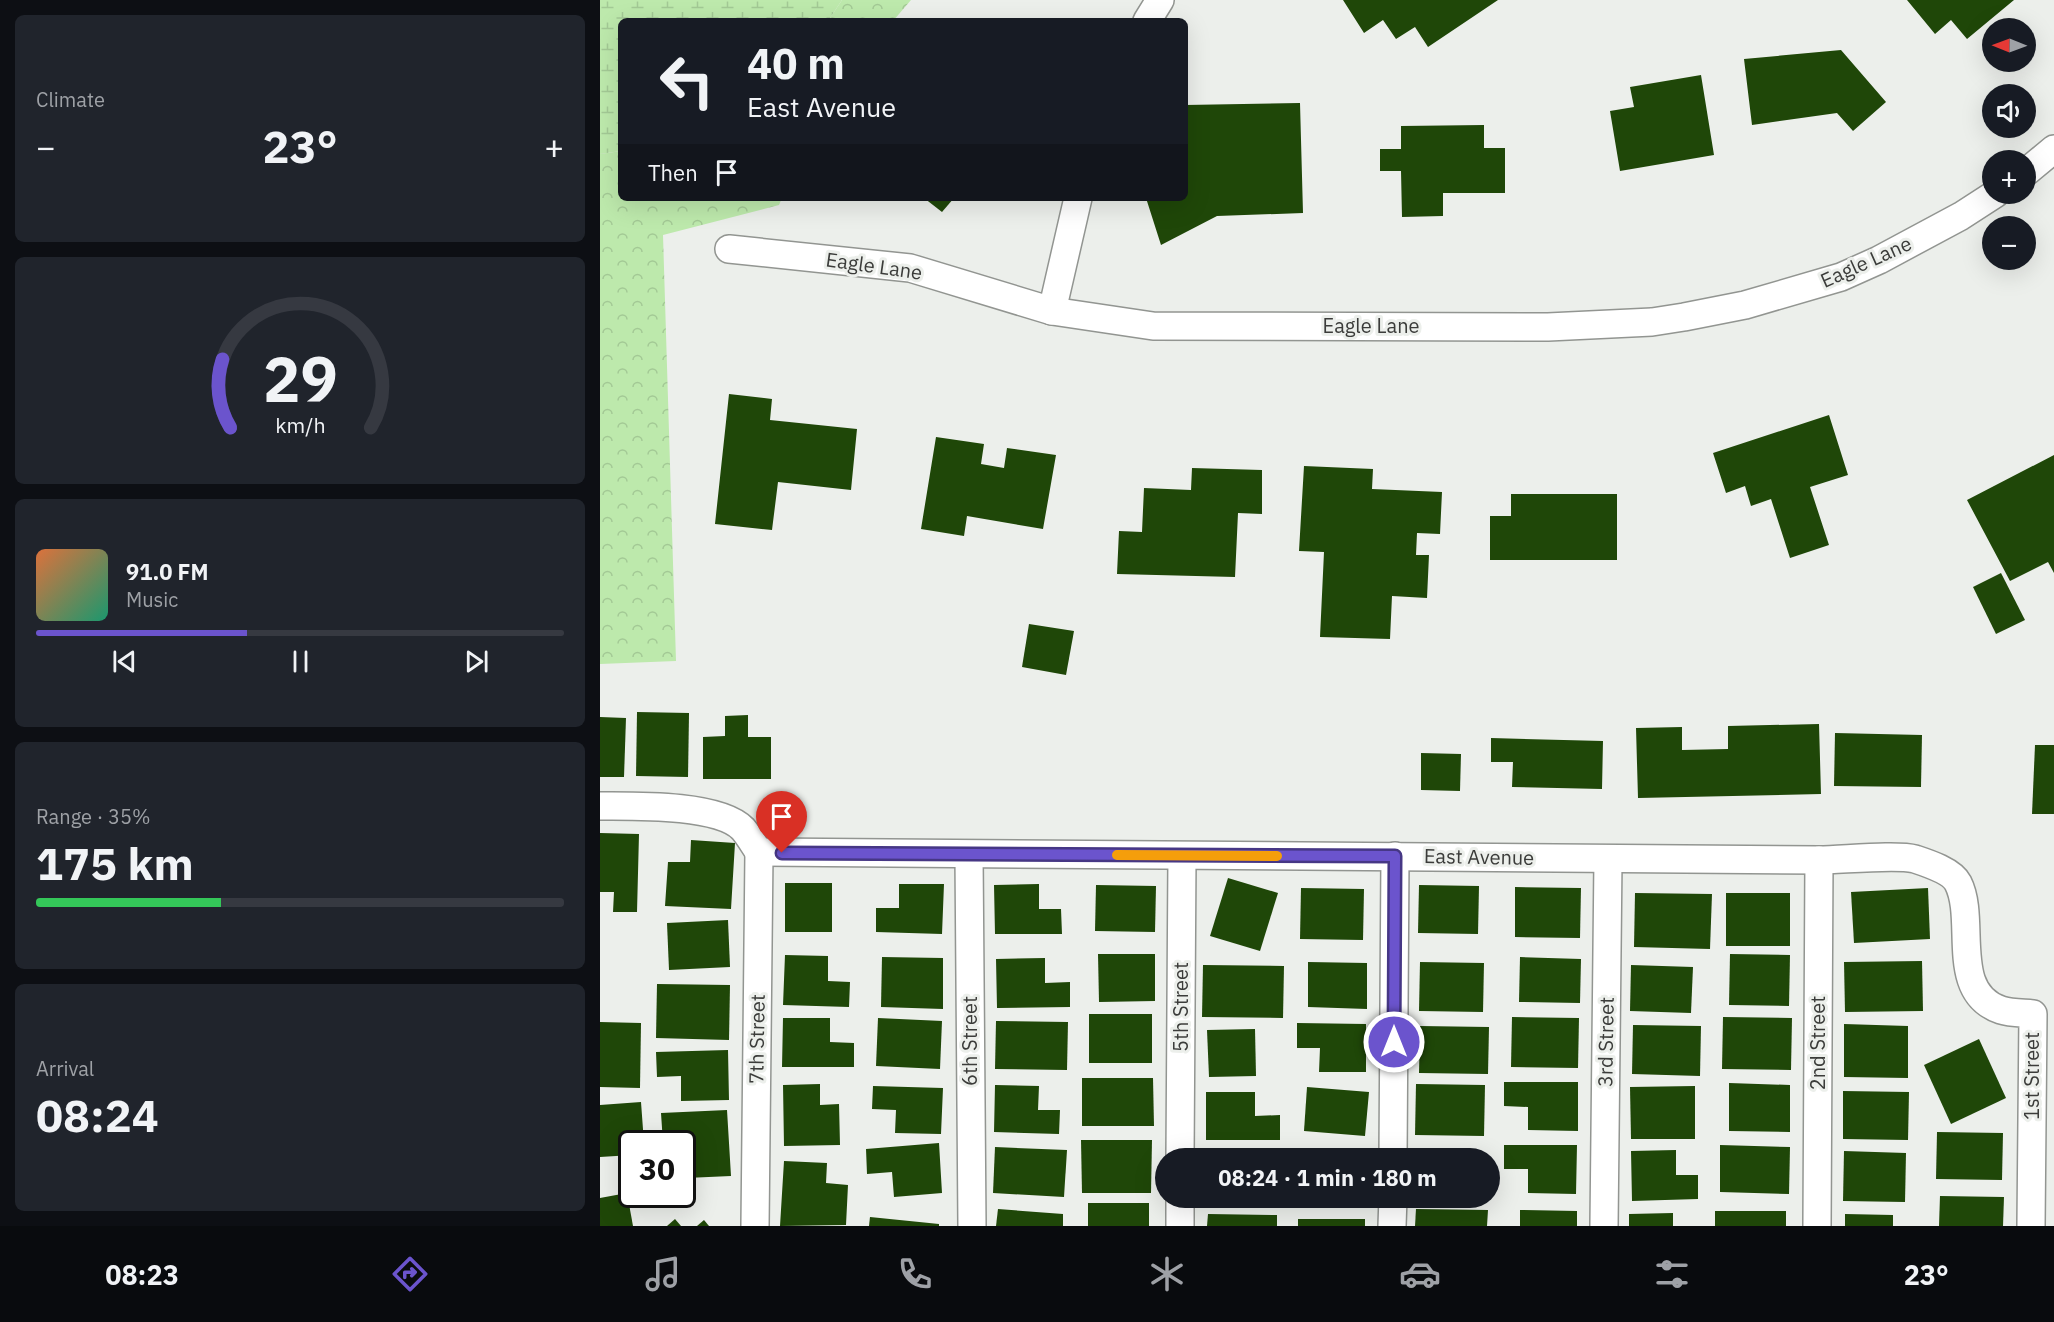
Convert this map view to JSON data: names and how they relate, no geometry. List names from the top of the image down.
{
  "streets": {
    "street": [
      "Eagle Lane",
      "East Avenue",
      "5th Street",
      "7th Street",
      "6th Street",
      "3rd Street",
      "2nd Street",
      "1st Street"
    ]
  },
  "crossings": [
    ["East Avenue", "5th Street"],
    ["East Avenue", "7th Street"],
    ["East Avenue", "6th Street"],
    ["East Avenue", "3rd Street"],
    ["East Avenue", "2nd Street"],
    ["East Avenue", "1st Street"]
  ],
  "north": "left",
  "page": {
    "tile": [
      "Climate",
      ["Range · 35%", "175 km"],
      ["Arrival", "08:24"]
    ],
    "map_buttons": ["+", "−"],
    "turn": ["40 m", "East Avenue"],
    "heat": ["−", "23°", "+"],
    "then": "Then",
    "song": ["91.0 FM", "Music"],
    "limit": "30",
    "trip": "08:24 · 1 min · 180 m",
    "tabs": ["08:23", "23°"],
    "gauge": ["29", "km/h"]
  }
}
